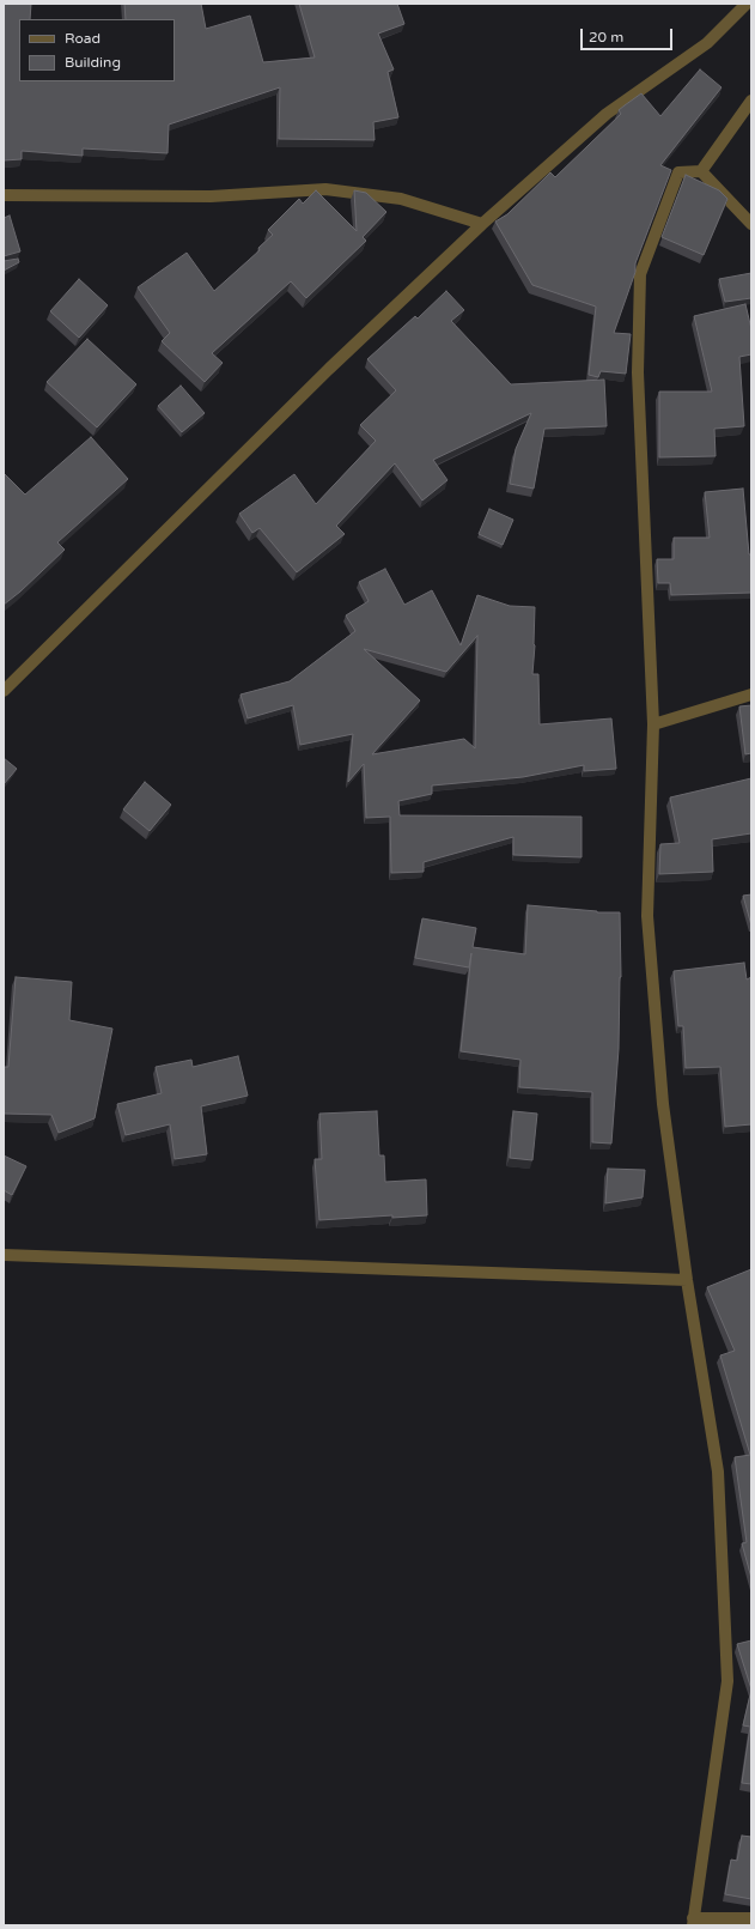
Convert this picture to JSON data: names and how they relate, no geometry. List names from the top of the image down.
{
  "legend": ["Road", "Building"],
  "scale_bar": "20 m"
}
